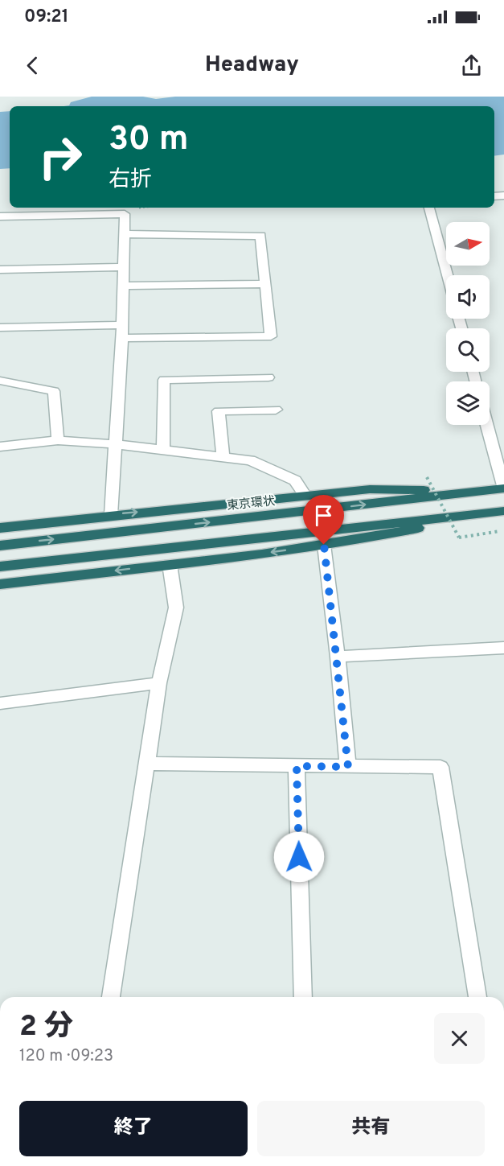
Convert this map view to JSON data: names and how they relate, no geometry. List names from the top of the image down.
{
  "streets": {
    "highway": ["東京環状"]
  },
  "north": "right",
  "page": {
    "status": "09:21",
    "header": "Headway",
    "turn": ["30 m", "右折"],
    "heading": ["2 分", "120 m · 09:23"],
    "buttons": ["終了", "共有"]
  }
}
